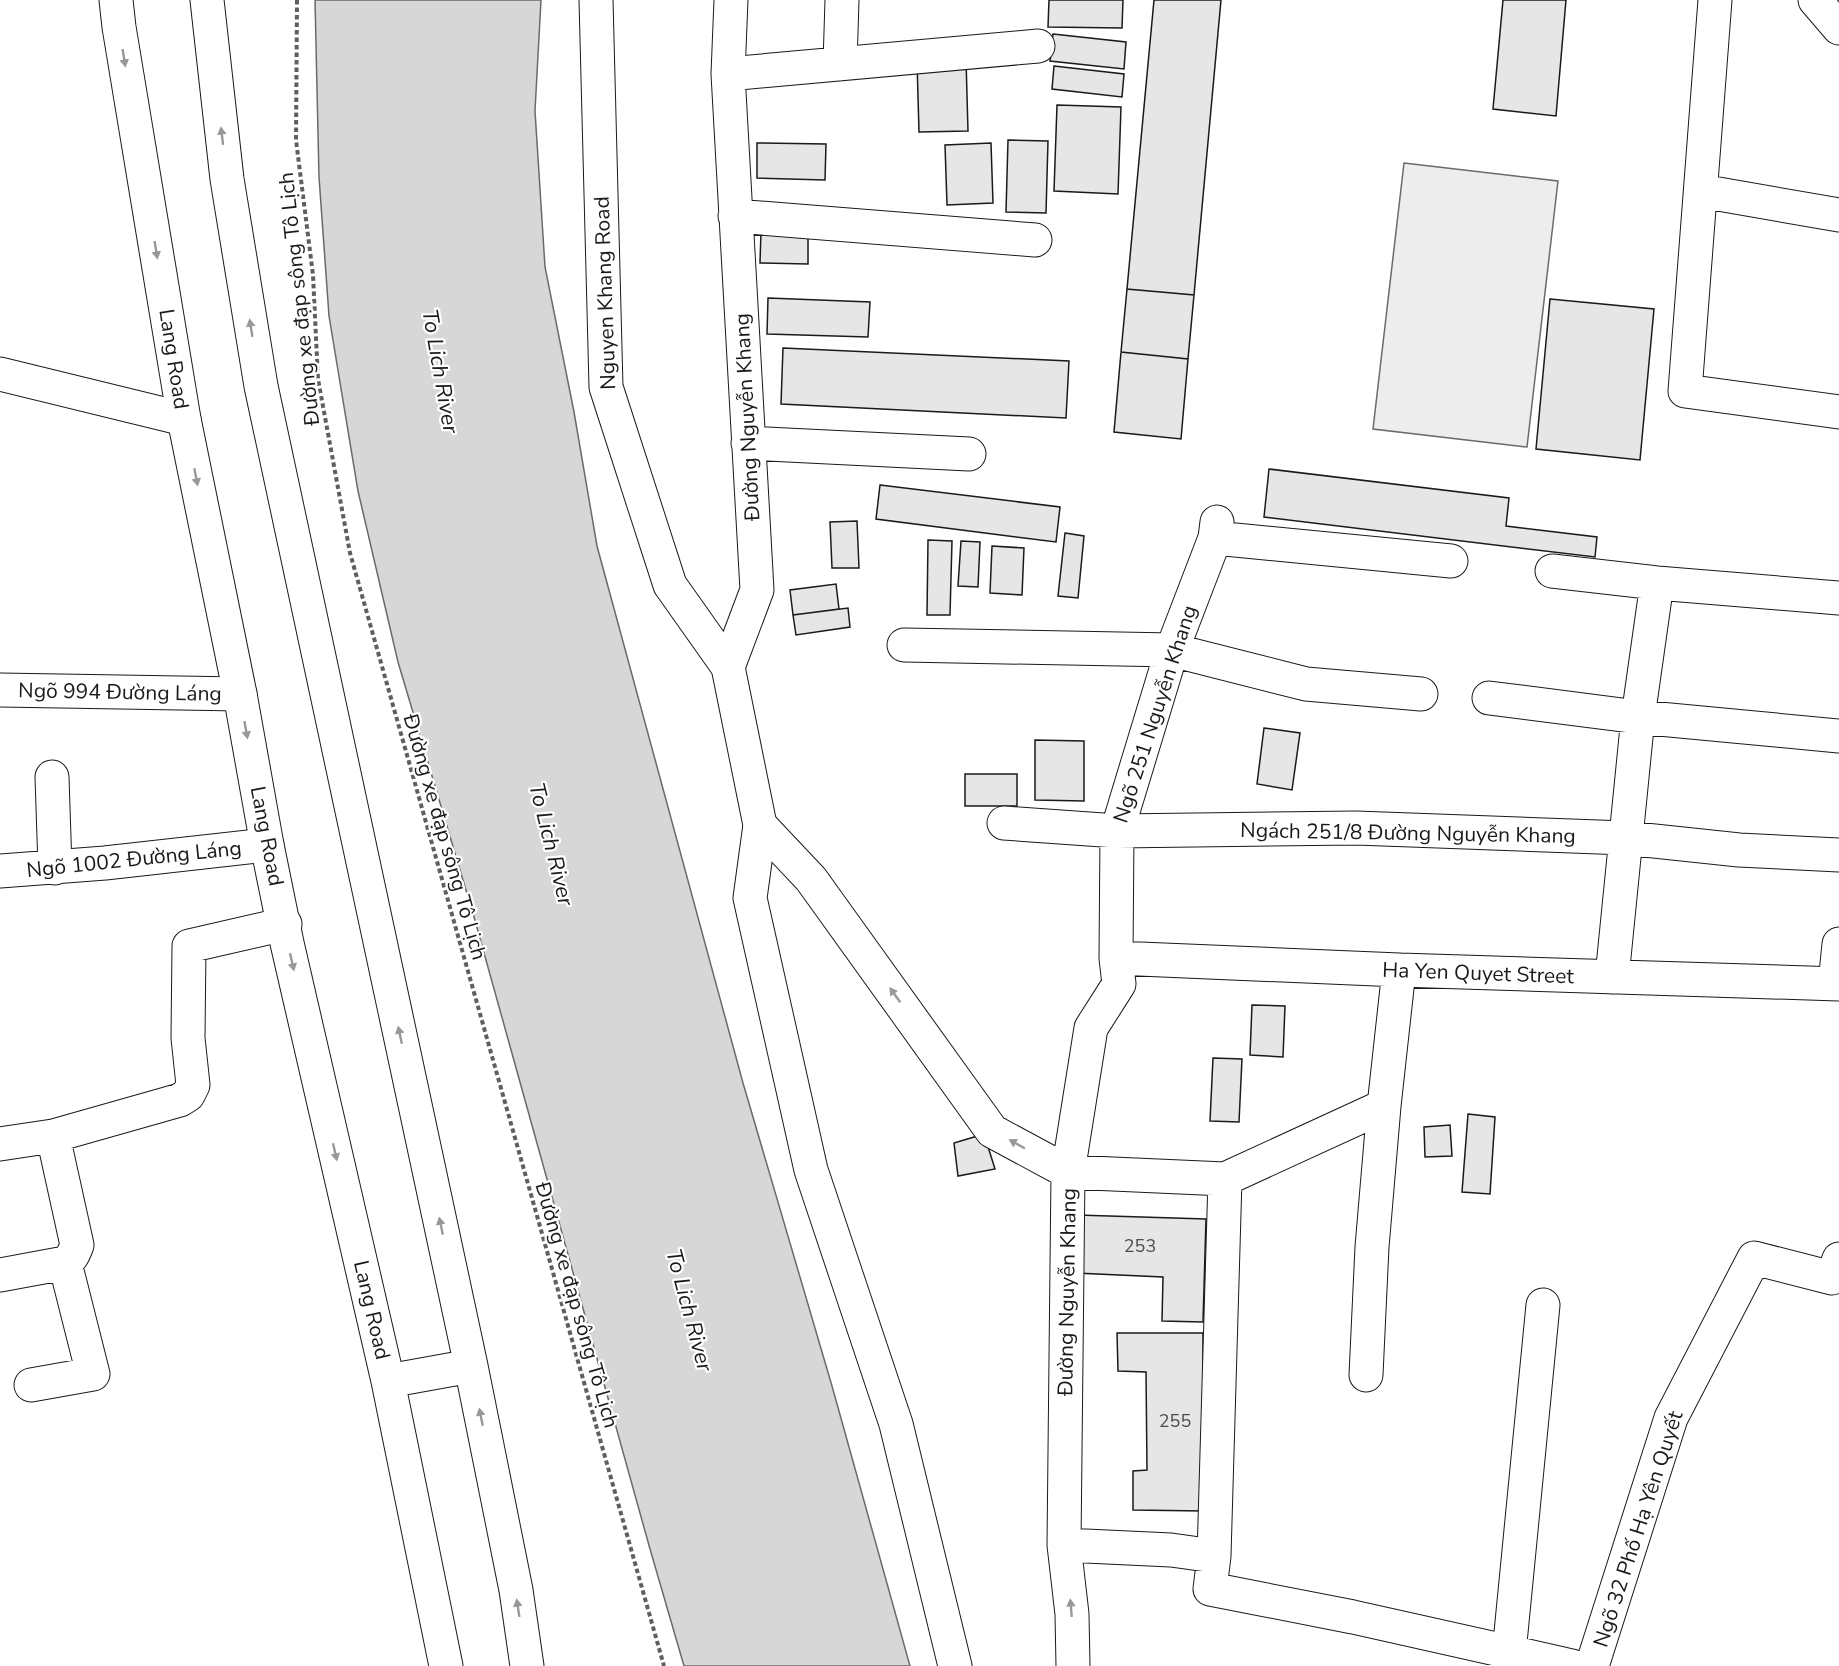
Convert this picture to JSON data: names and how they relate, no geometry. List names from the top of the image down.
{
  "streets": {
    "main road": [
      "Nguyen Khang Road",
      "Lang Road",
      "Đường Nguyễn Khang",
      "Ngõ 994 Đường Láng",
      "Ngõ 251 Nguyễn Khang",
      "Ngách 251/8 Đường Nguyễn Khang",
      "Ngõ 1002 Đường Láng",
      "Ha Yen Quyet Street",
      "Ngõ 32 Phố Hạ Yên Quyết"
    ],
    "path": ["Đường xe đạp sông Tô Lịch"]
  },
  "crossings": [
    ["Nguyen Khang Road", "Đường Nguyễn Khang"],
    ["Lang Road", "Ngõ 994 Đường Láng"],
    ["Lang Road", "Ngõ 1002 Đường Láng"],
    ["Đường Nguyễn Khang", "Ngõ 251 Nguyễn Khang"],
    ["Ngõ 251 Nguyễn Khang", "Ngách 251/8 Đường Nguyễn Khang"],
    ["Ngõ 251 Nguyễn Khang", "Ha Yen Quyet Street"]
  ],
  "water": ["To Lich River"],
  "house_numbers": ["253", "255"]
}
